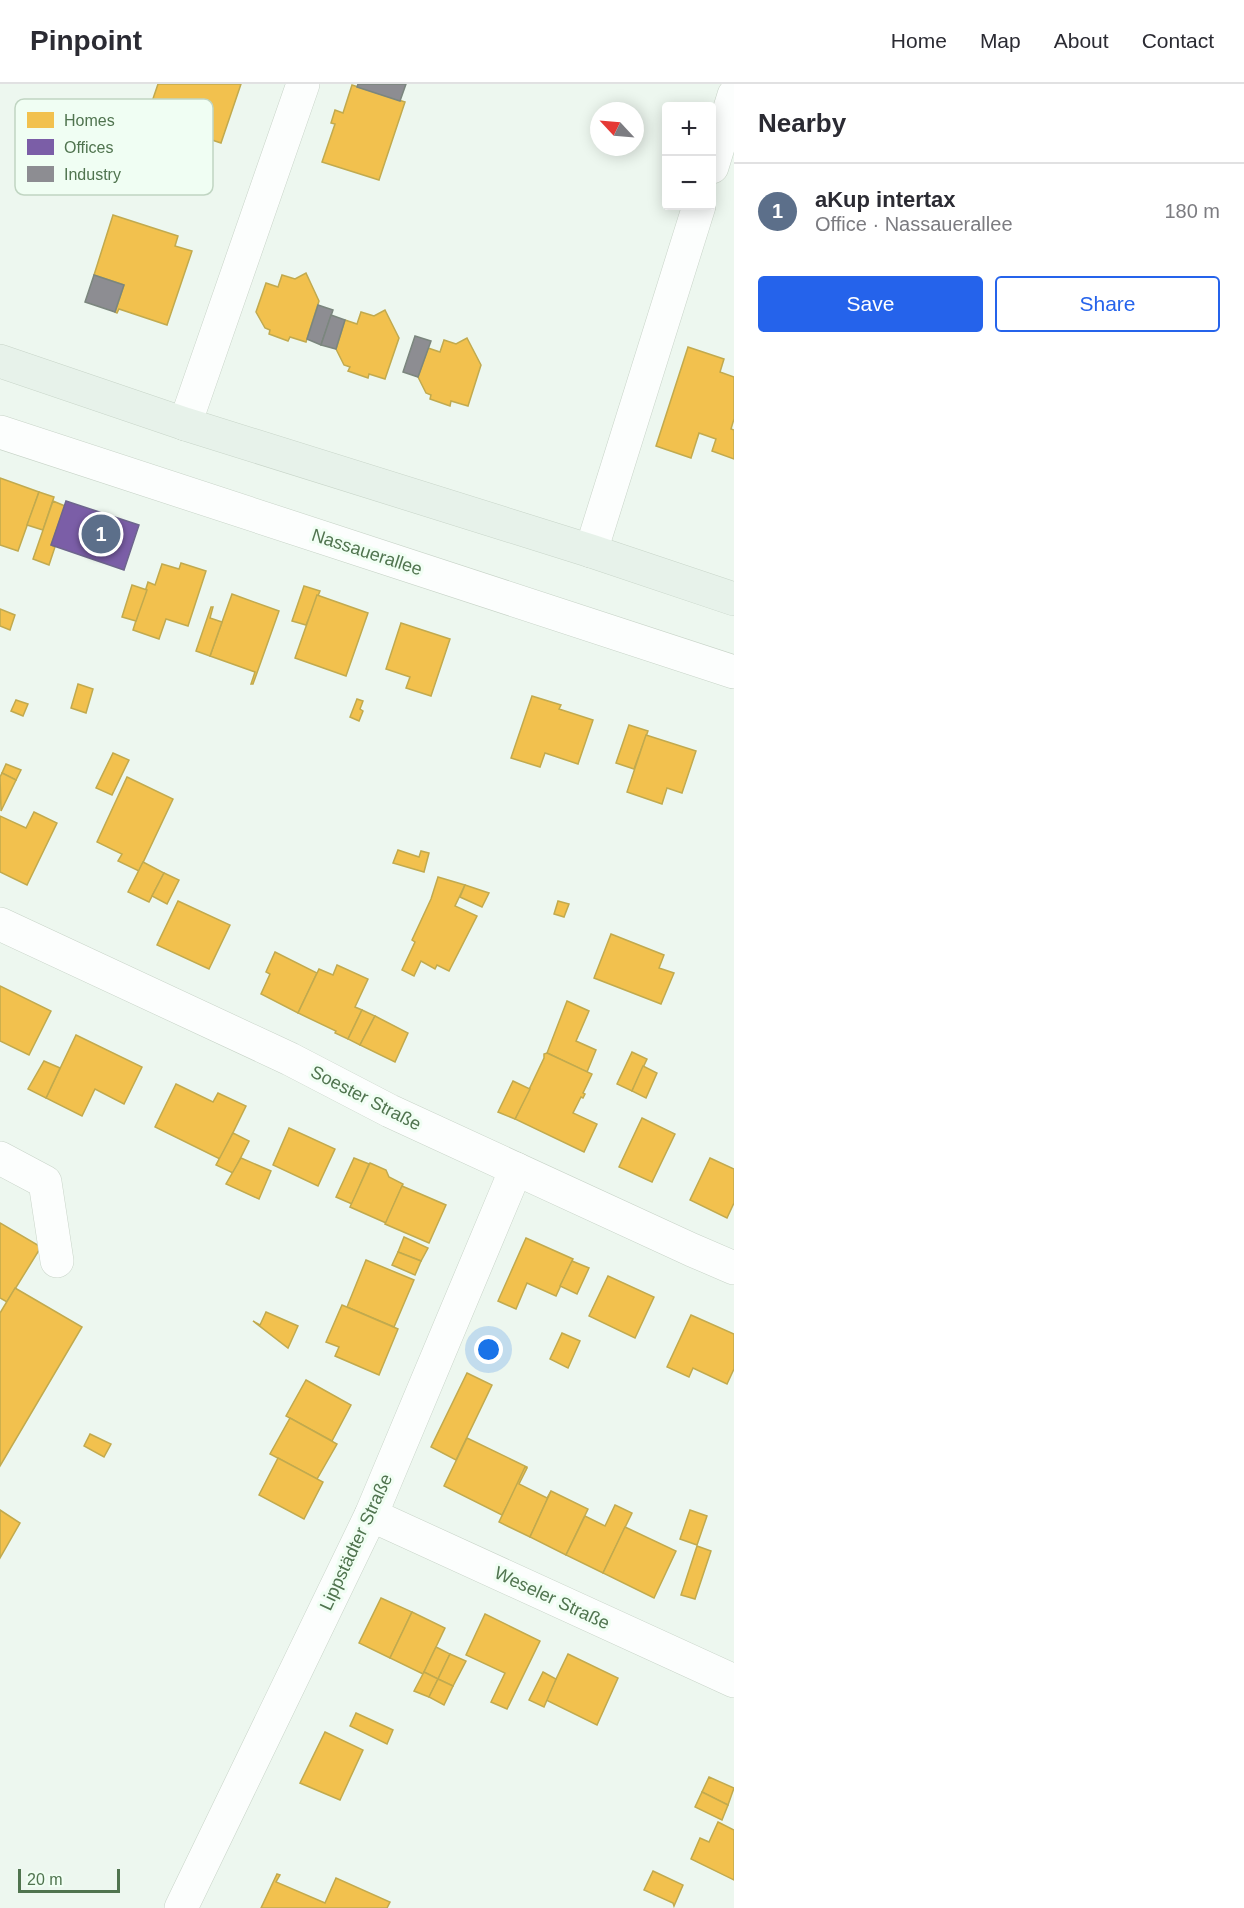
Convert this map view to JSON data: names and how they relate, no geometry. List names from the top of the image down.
{
  "streets": {
    "street": [
      "Nassauerallee",
      "Soester Straße",
      "Lippstädter Straße",
      "Weseler Straße"
    ]
  },
  "crossings": [
    ["Soester Straße", "Lippstädter Straße"],
    ["Lippstädter Straße", "Weseler Straße"]
  ],
  "legend": ["Homes", "Offices", "Industry"],
  "scale_bar": "20 m",
  "north": "top left",
  "page": {
    "header": "Pinpoint",
    "nav": [
      "Home",
      "Map",
      "About",
      "Contact"
    ],
    "heading": "Nearby",
    "map_buttons": ["+", "−"],
    "list": [
      {
        "mark": "1",
        "name": "aKup intertax",
        "note": "Office · Nassauerallee",
        "value": "180 m"
      }
    ],
    "buttons": ["Save", "Share"],
    "pins": "1",
    "scale": "20 m"
  }
}
